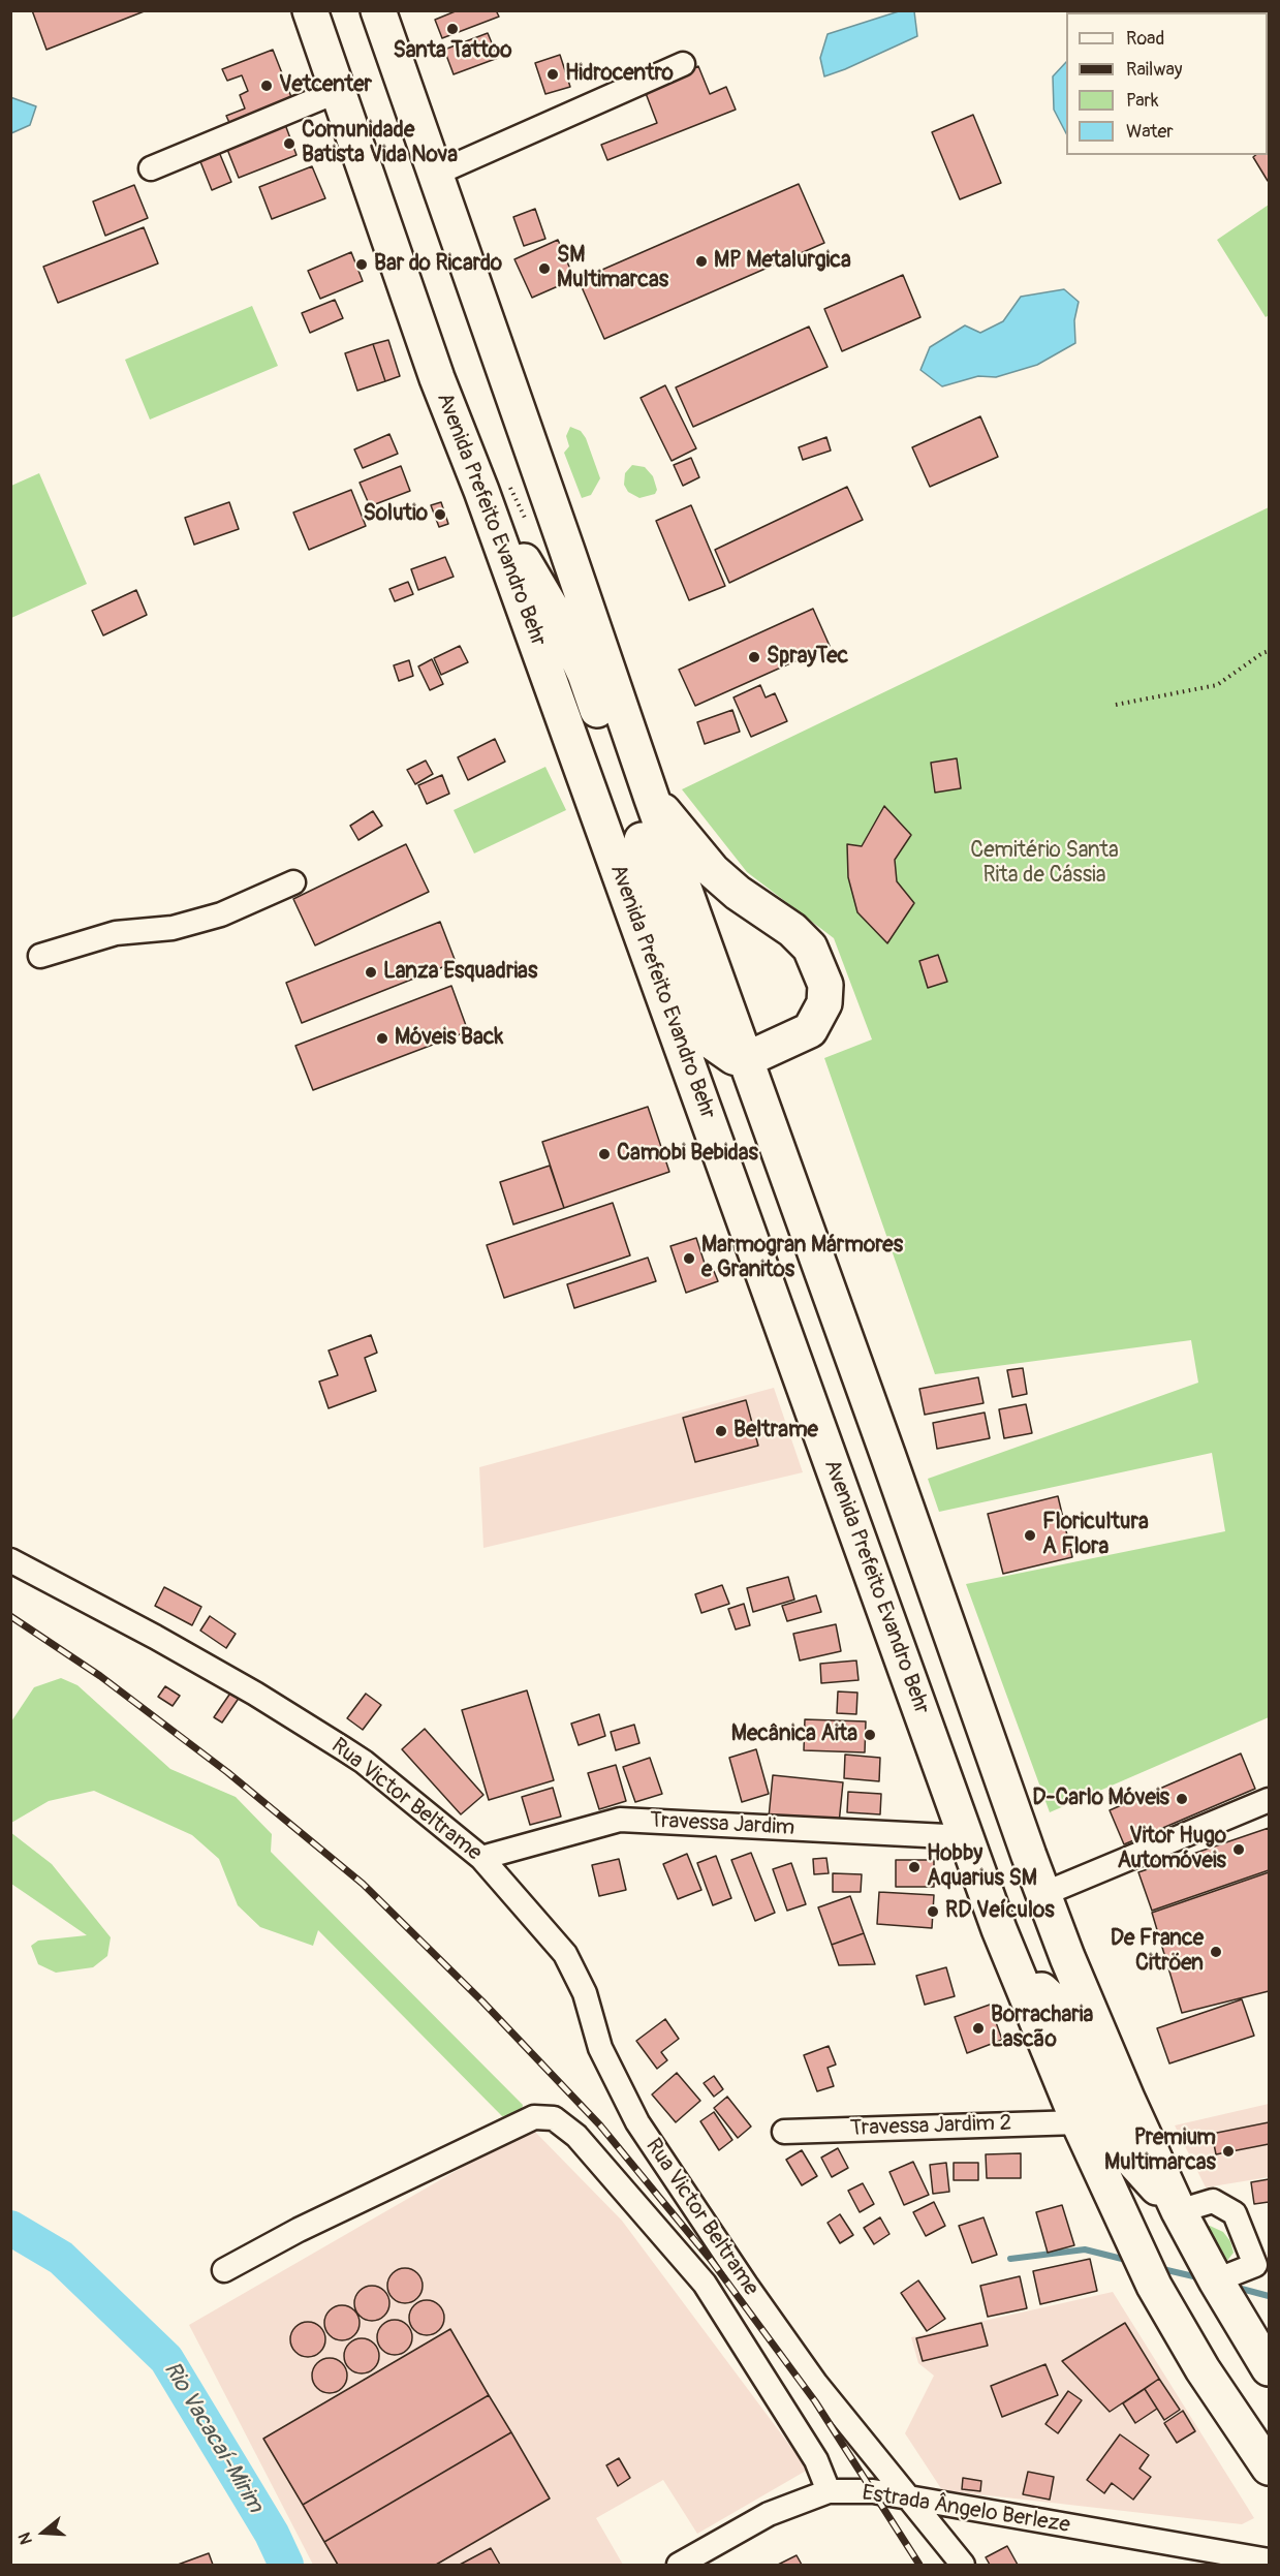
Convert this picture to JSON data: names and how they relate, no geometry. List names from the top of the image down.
{
  "streets": {
    "highway": ["Avenida Prefeito Evandro Behr"],
    "street": [
      "Rua Victor Beltrame",
      "Travessa Jardim",
      "Travessa Jardim 2",
      "Estrada Ângelo Berleze"
    ]
  },
  "crossings": [
    ["Avenida Prefeito Evandro Behr", "Travessa Jardim"],
    ["Avenida Prefeito Evandro Behr", "Travessa Jardim 2"],
    ["Rua Victor Beltrame", "Travessa Jardim"],
    ["Rua Victor Beltrame", "Estrada Ângelo Berleze"]
  ],
  "water": ["Rio Vacacaí-Mirim"],
  "parks": ["Cemitério Santa Rita de Cássia"],
  "places": [
    "Santa Tattoo",
    "Hidrocentro",
    "Vetcenter",
    "Comunidade Batista Vida Nova",
    "MP Metalurgica",
    "Bar do Ricardo",
    "SM Multimarcas",
    "Solutio",
    "SprayTec",
    "Lanza Esquadrias",
    "Móveis Back",
    "Camobi Bebidas",
    "Marmogran Mármores e Granitos",
    "Beltrame",
    "Floricultura A Flora",
    "Mecânica Aita",
    "D-Carlo Móveis",
    "Vitor Hugo Automóveis",
    "Hobby Aquarius SM",
    "RD Veículos",
    "De France Citröen",
    "Borracharia Lascão",
    "Premium Multimarcas"
  ],
  "legend": [
    "Road",
    "Railway",
    "Park",
    "Water"
  ],
  "north": "left"
}
